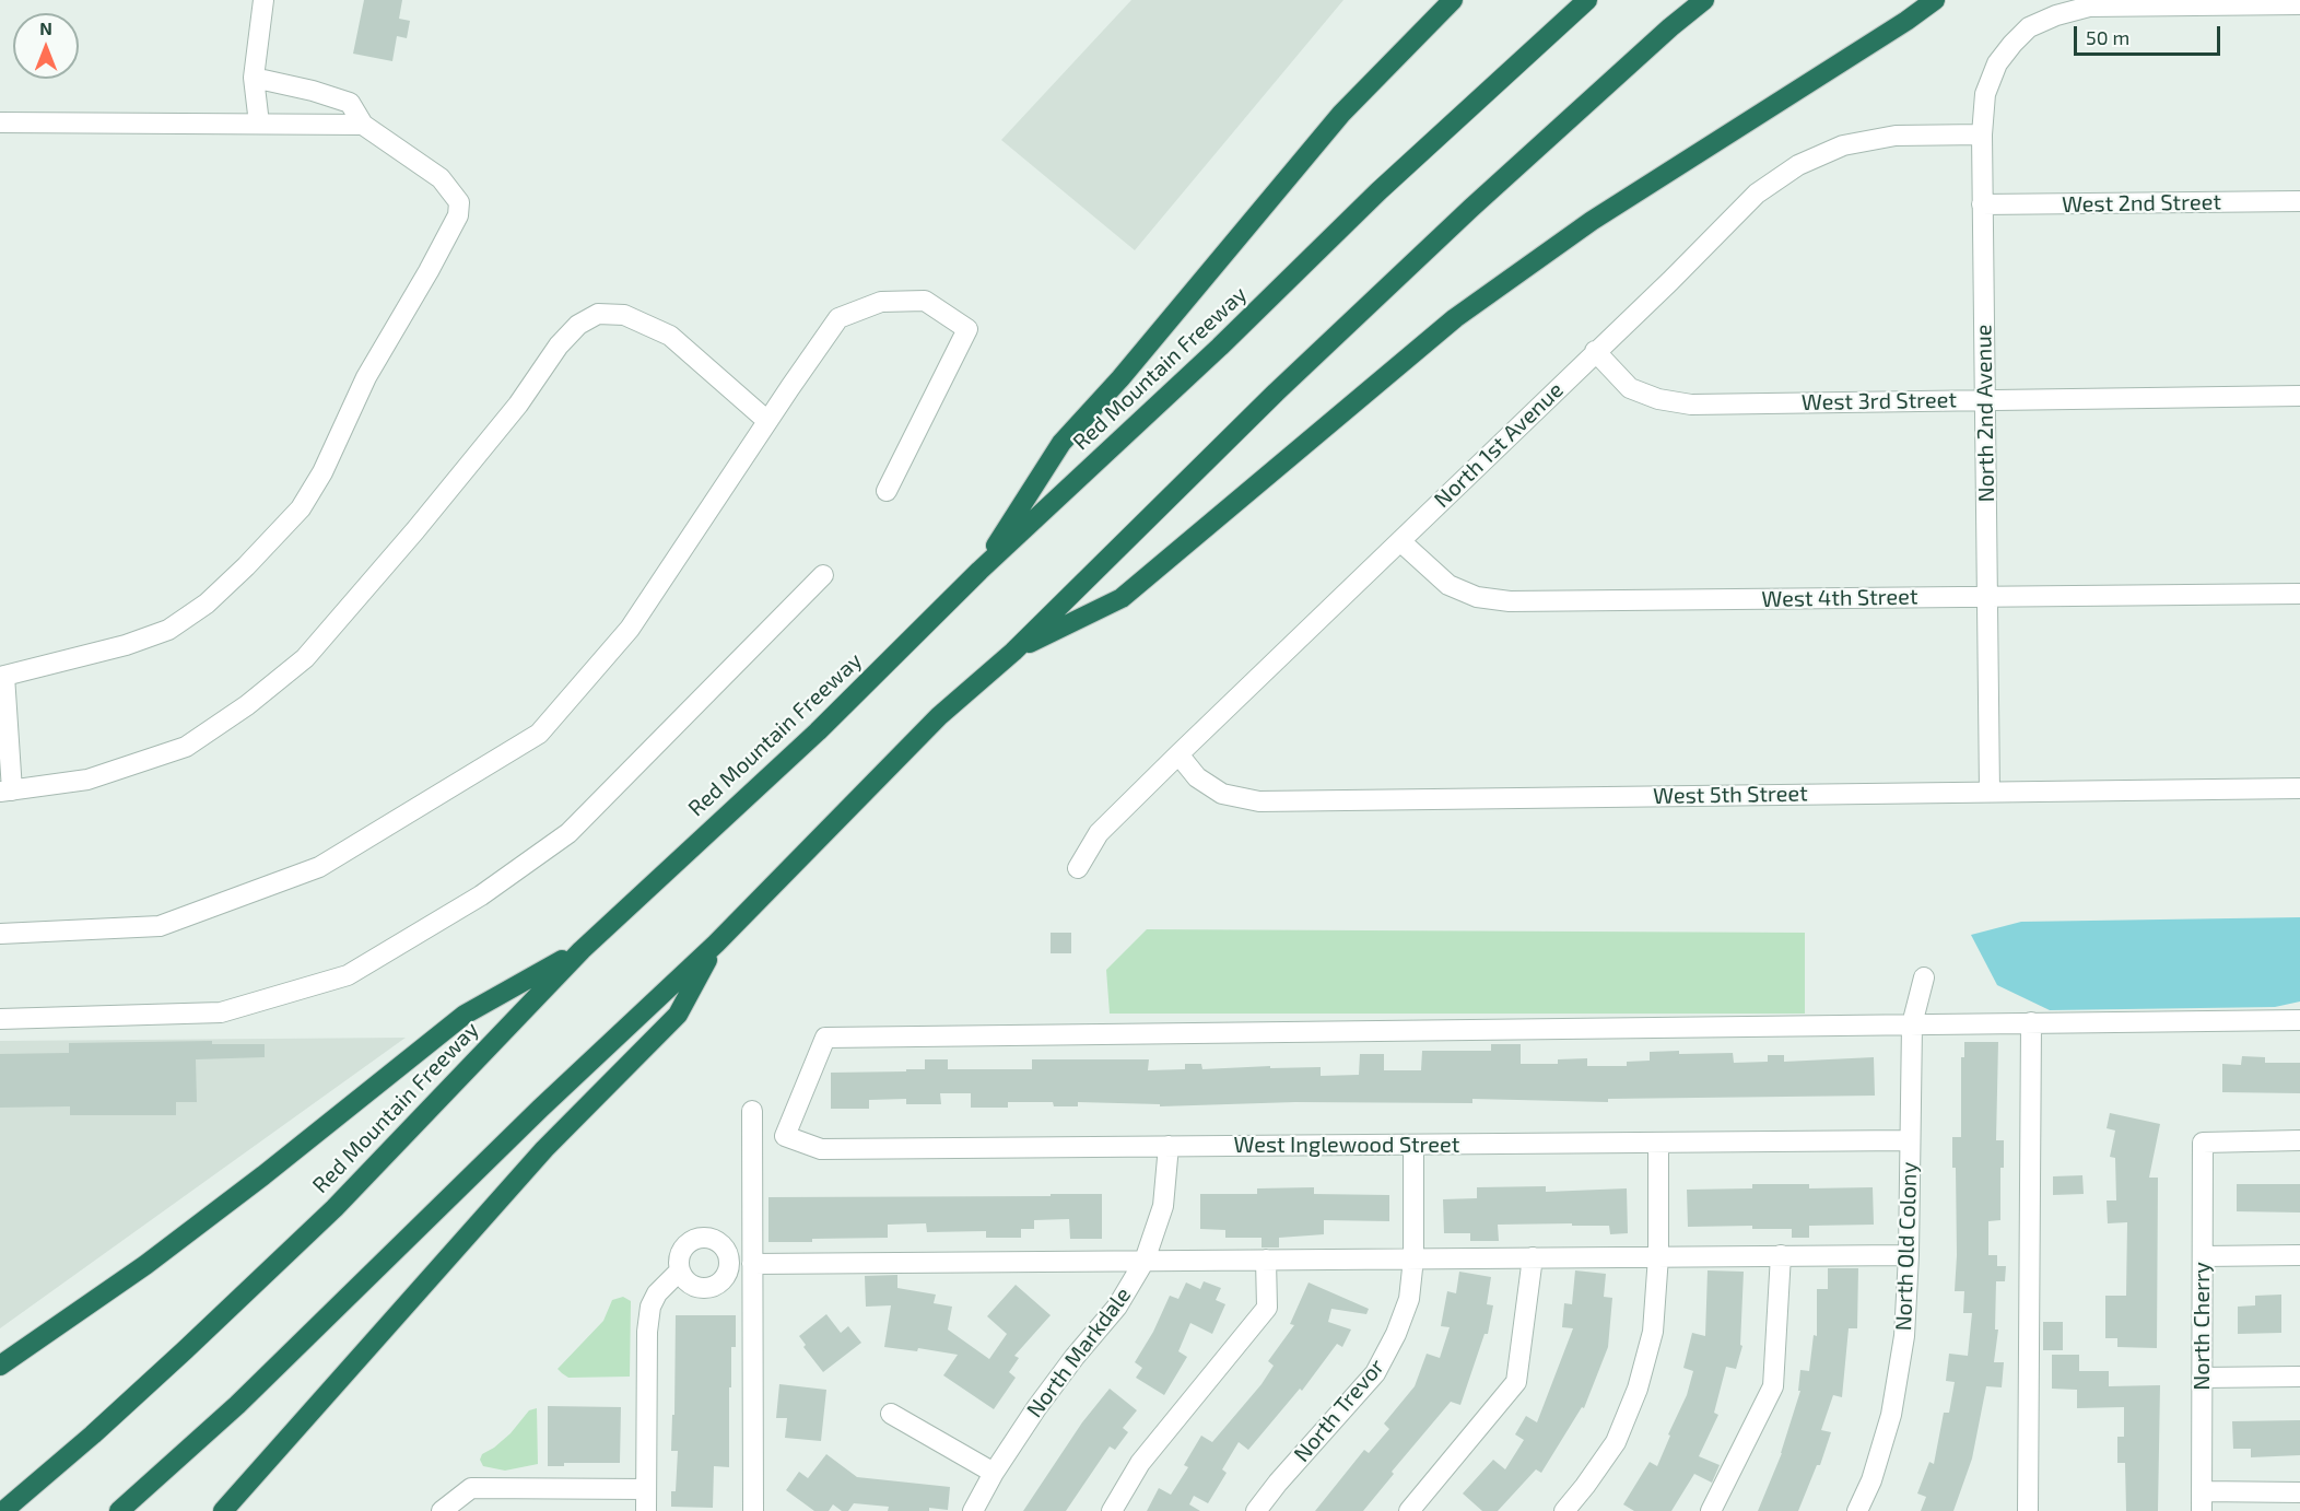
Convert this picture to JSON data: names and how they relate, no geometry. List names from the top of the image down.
{
  "streets": {
    "highway": ["Red Mountain Freeway"],
    "street": [
      "West 2nd Street",
      "West 3rd Street",
      "North 2nd Avenue",
      "North 1st Avenue",
      "West 4th Street",
      "West 5th Street",
      "West Inglewood Street",
      "North Old Colony",
      "North Cherry",
      "North Markdale",
      "North Trevor"
    ]
  },
  "crossings": [
    ["West 2nd Street", "North 2nd Avenue"],
    ["West 3rd Street", "North 2nd Avenue"],
    ["West 3rd Street", "North 1st Avenue"],
    ["North 2nd Avenue", "North 1st Avenue"],
    ["North 2nd Avenue", "West 4th Street"],
    ["North 2nd Avenue", "West 5th Street"],
    ["North 1st Avenue", "West 4th Street"],
    ["North 1st Avenue", "West 5th Street"],
    ["West Inglewood Street", "North Old Colony"],
    ["West Inglewood Street", "North Markdale"],
    ["West Inglewood Street", "North Trevor"]
  ],
  "scale_bar": "50 m",
  "north": "top"
}
